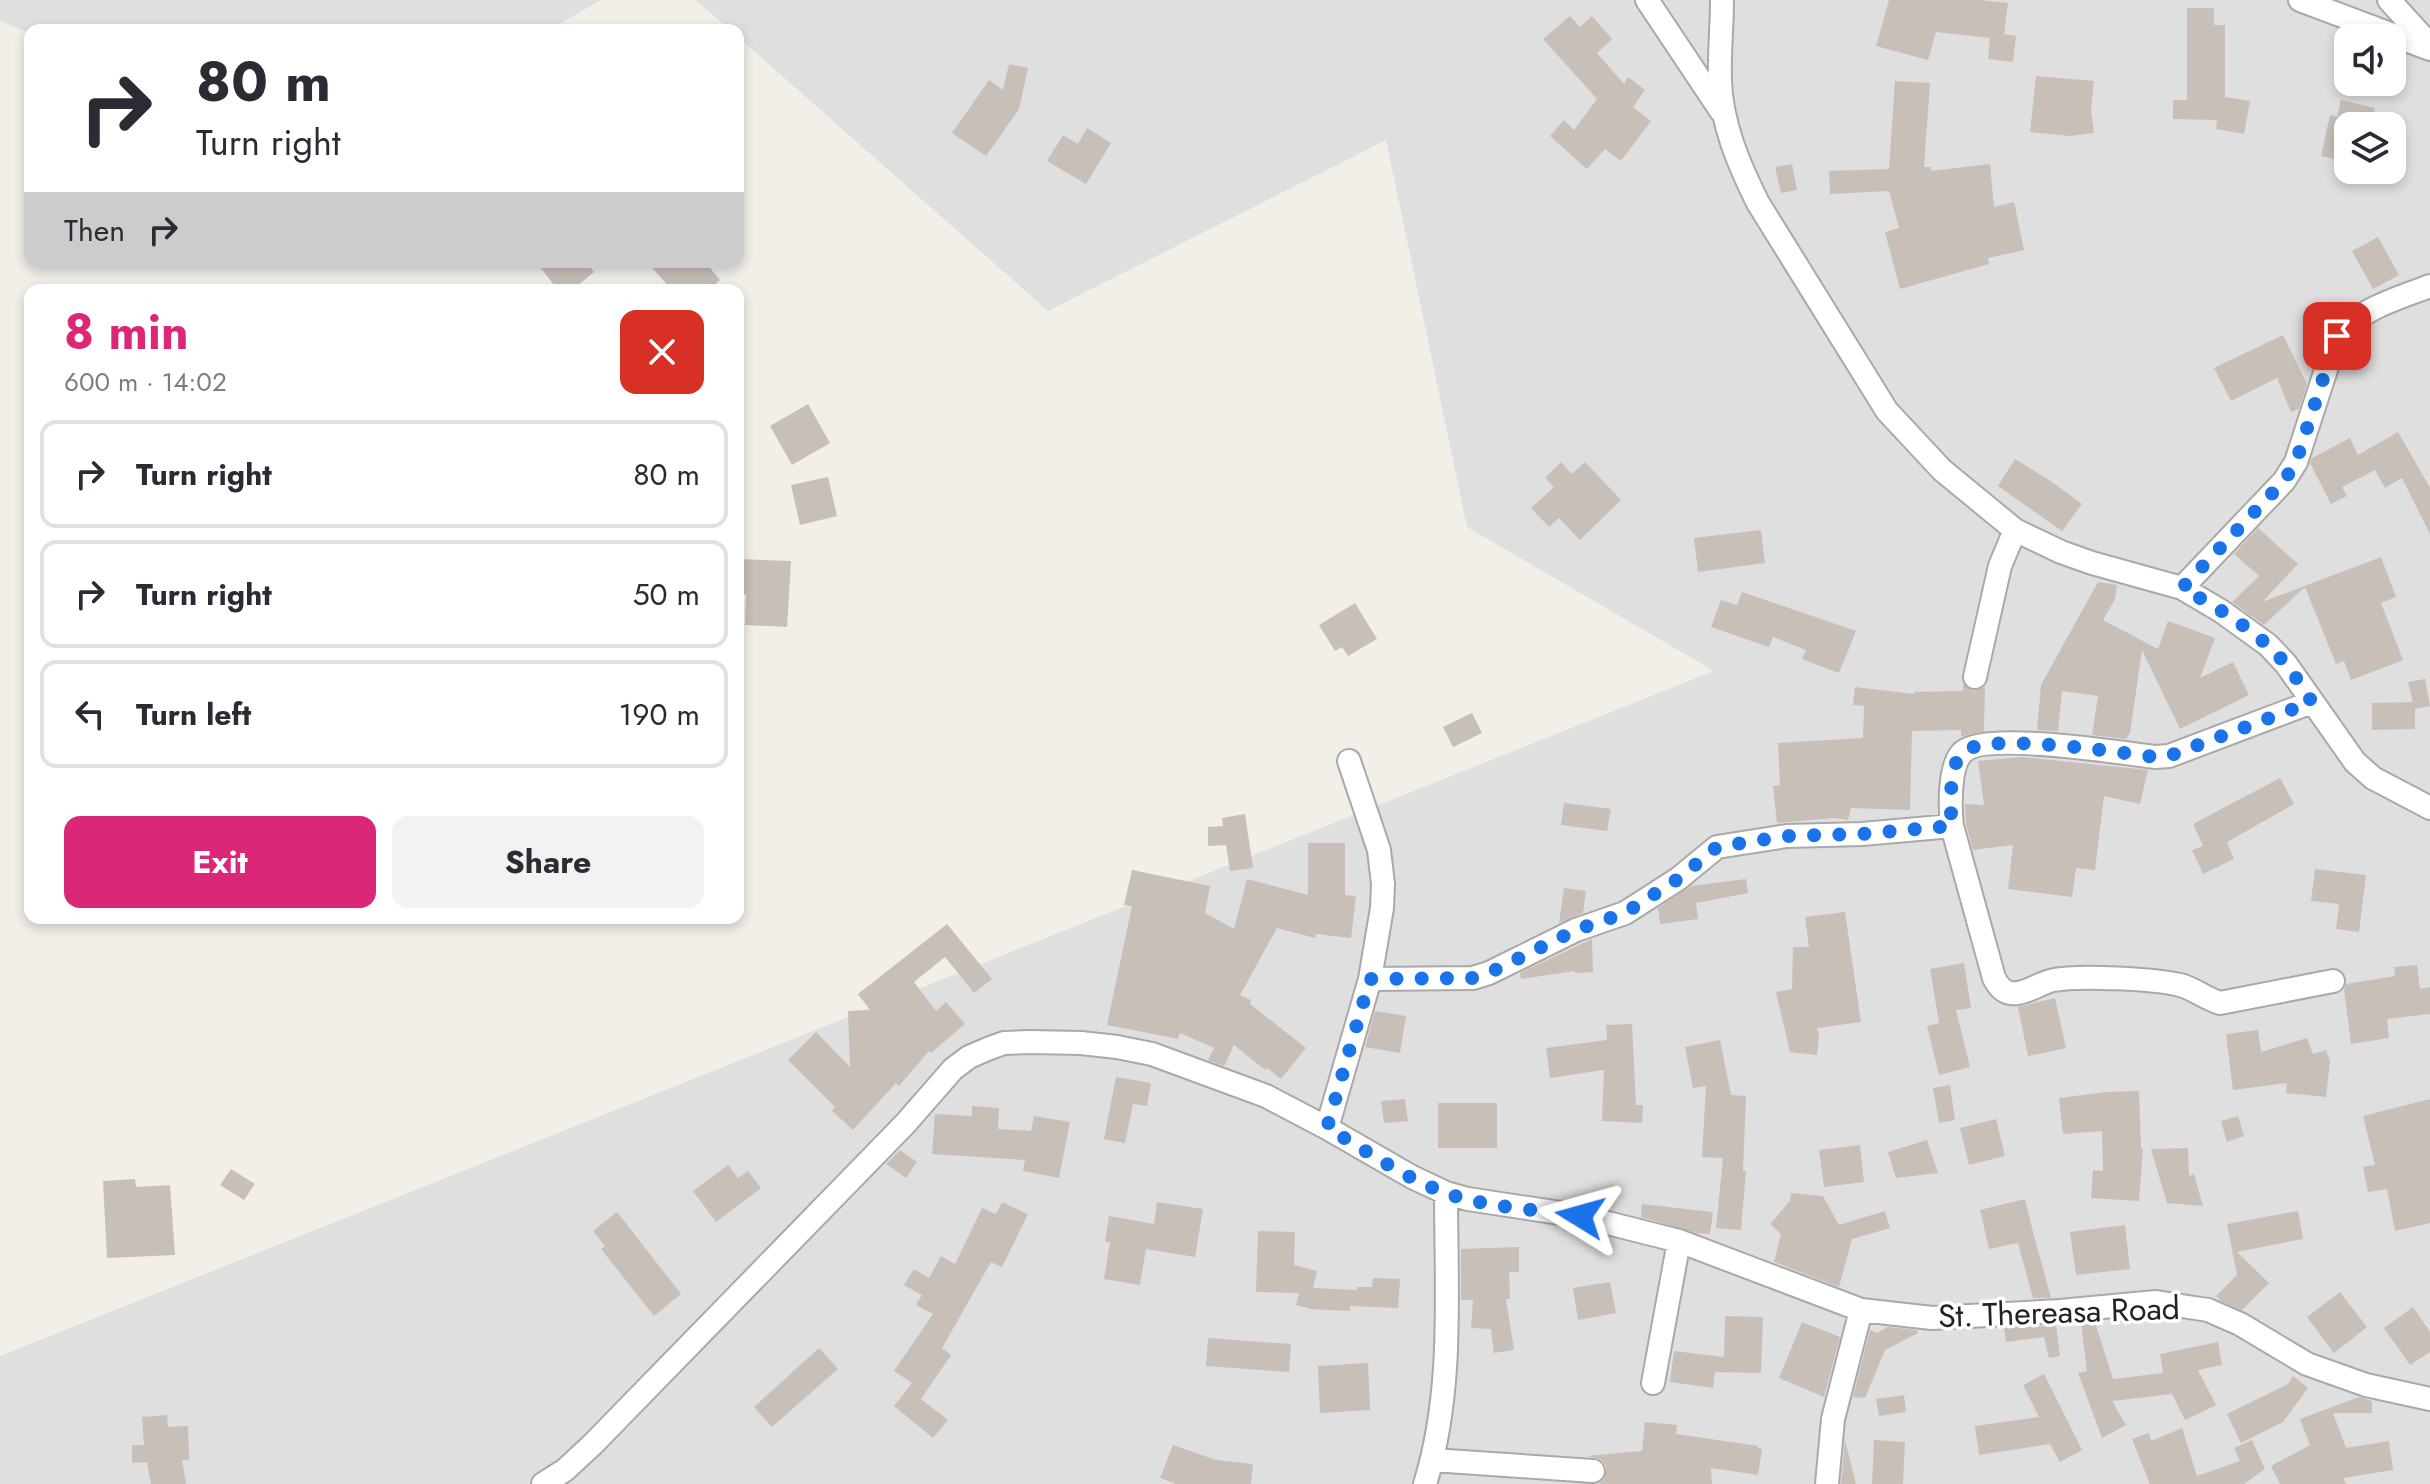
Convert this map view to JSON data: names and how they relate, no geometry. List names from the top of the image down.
{
  "streets": {
    "street": ["St. Thereasa Road"]
  },
  "page": {
    "turn": ["80 m", "Turn right"],
    "then": "Then",
    "heading": ["8 min", "600 m · 14:02"],
    "list": [
      {
        "name": "Turn right",
        "value": "80 m"
      },
      {
        "name": "Turn right",
        "value": "50 m"
      },
      {
        "name": "Turn left",
        "value": "190 m"
      }
    ],
    "buttons": ["Exit", "Share"]
  }
}
